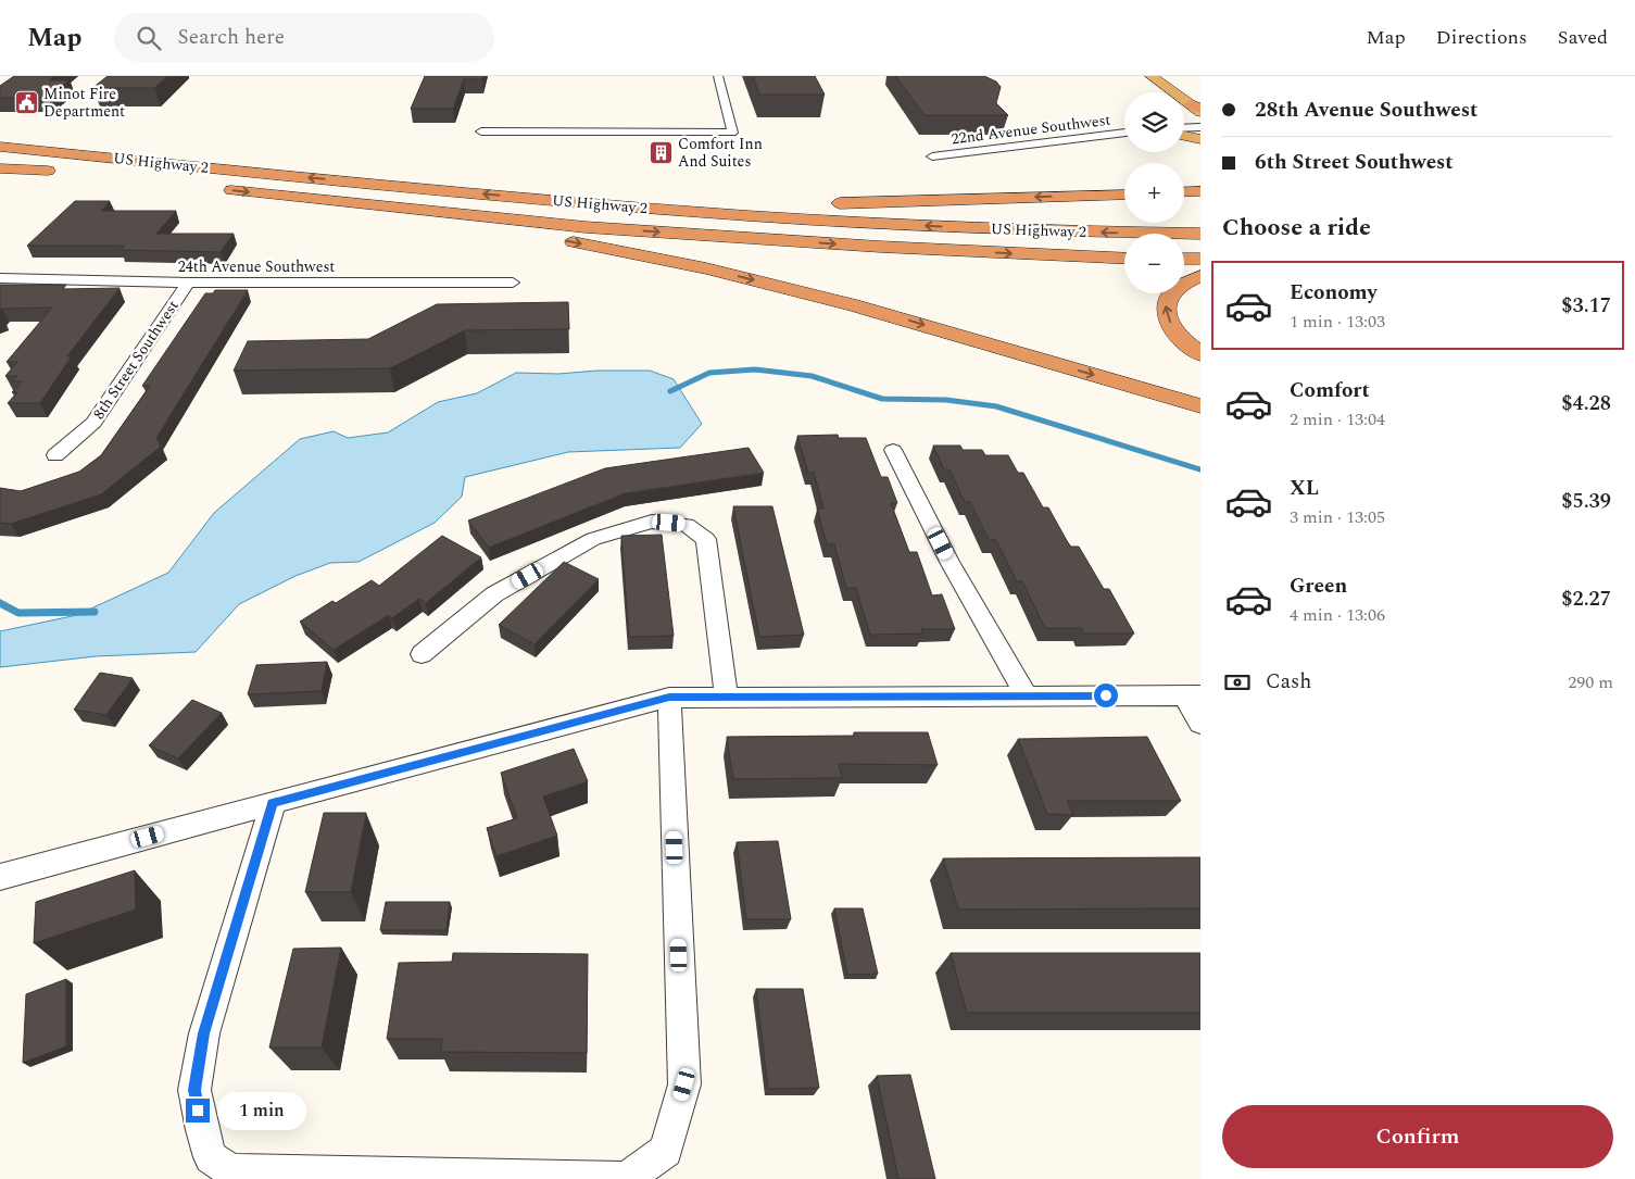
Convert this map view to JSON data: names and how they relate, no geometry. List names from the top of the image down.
{
  "streets": {
    "highway": ["US Highway 2"],
    "street": ["22nd Avenue Southwest", "24th Avenue Southwest", "8th Street Southwest"]
  },
  "crossings": [
    ["24th Avenue Southwest", "8th Street Southwest"]
  ],
  "places": {
    "public building": ["Minot Fire Department"],
    "building": ["Comfort Inn And Suites"]
  },
  "page": {
    "header": "Map",
    "search": "Search here",
    "nav": ["Map", "Directions", "Saved"],
    "banner": ["28th Avenue Southwest", "6th Street Southwest"],
    "map_buttons": ["+", "−"],
    "heading": "Choose a ride",
    "list": [
      {
        "name": "Economy",
        "note": "1 min · 13:03",
        "value": "$3.17"
      },
      {
        "name": "Comfort",
        "note": "2 min · 13:04",
        "value": "$4.28"
      },
      {
        "name": "XL",
        "note": "3 min · 13:05",
        "value": "$5.39"
      },
      {
        "name": "Green",
        "note": "4 min · 13:06",
        "value": "$2.27"
      }
    ],
    "pay": ["Cash", "290 m"],
    "bubble": "1 min",
    "buttons": "Confirm"
  }
}
